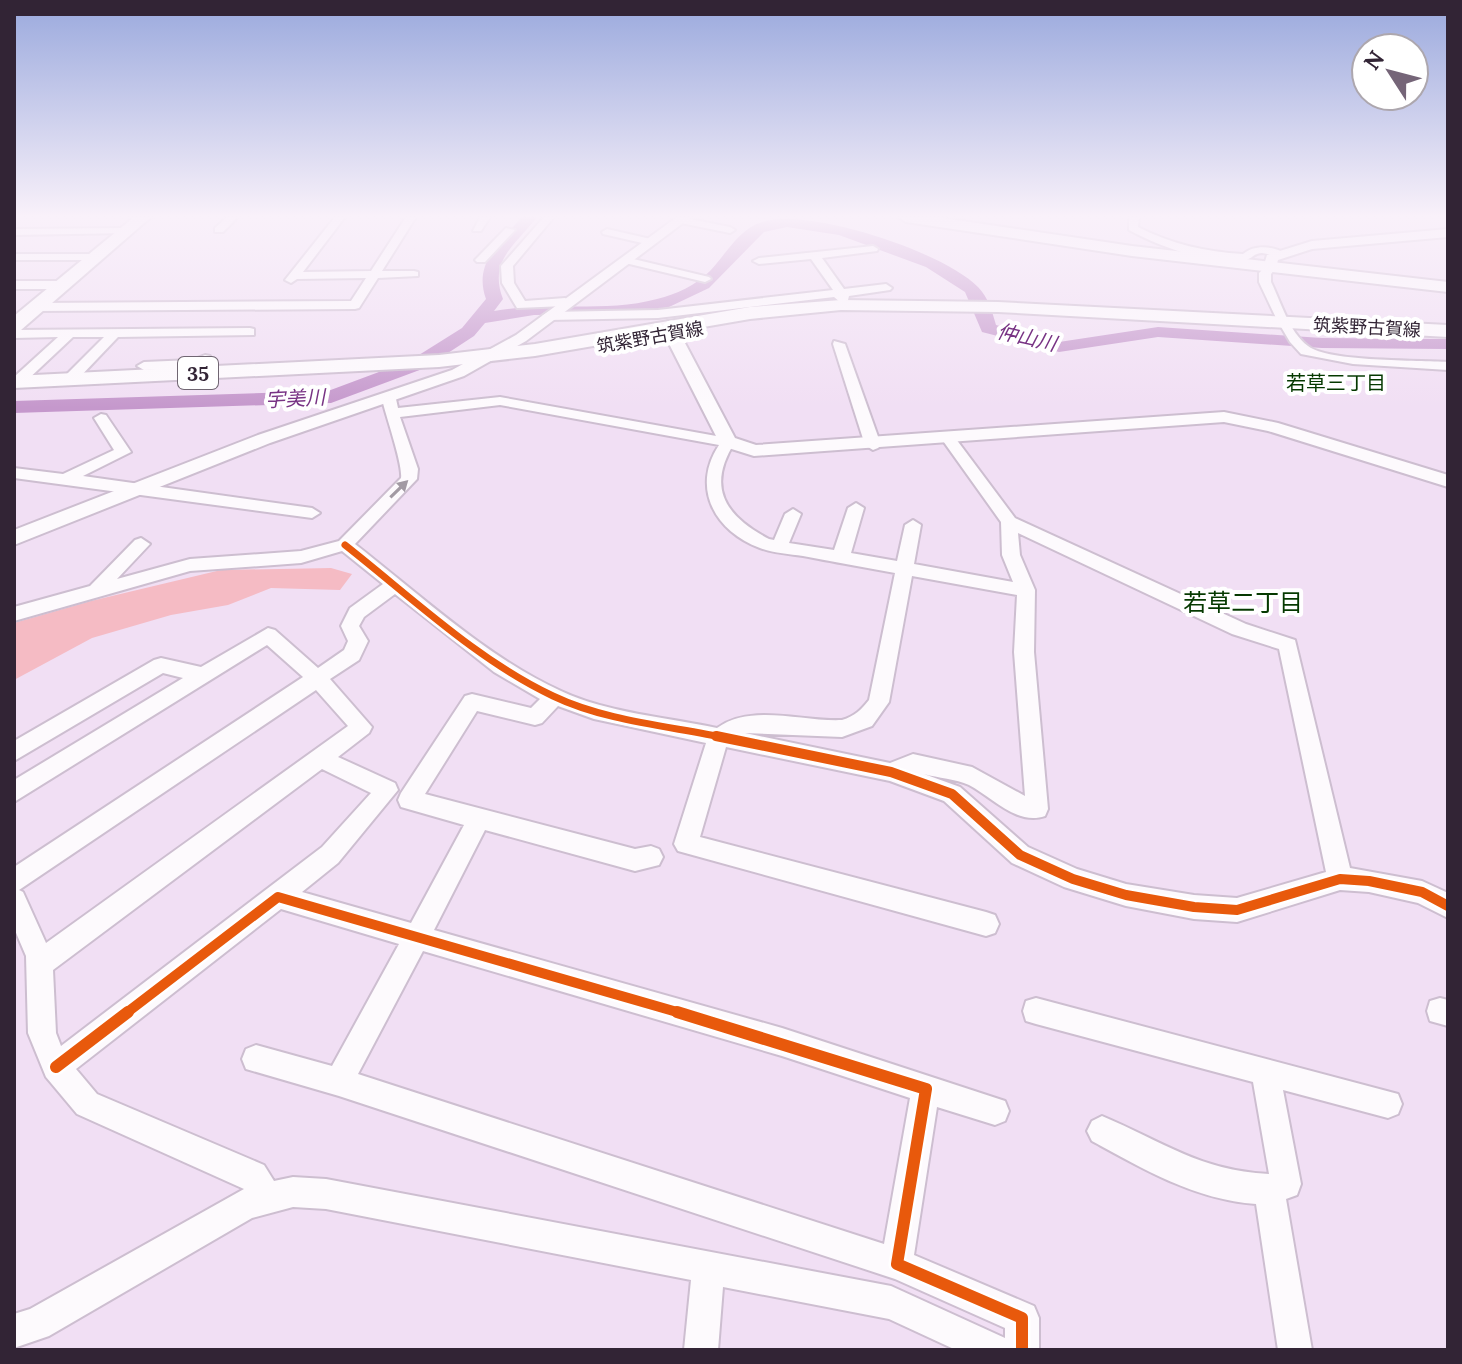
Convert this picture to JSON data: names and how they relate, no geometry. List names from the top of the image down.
{
  "streets": {
    "main road": ["筑紫野古賀線", "35"]
  },
  "districts": ["若草三丁目", "若草二丁目"],
  "water": ["仲山川", "宇美川"],
  "north": "top left"
}
